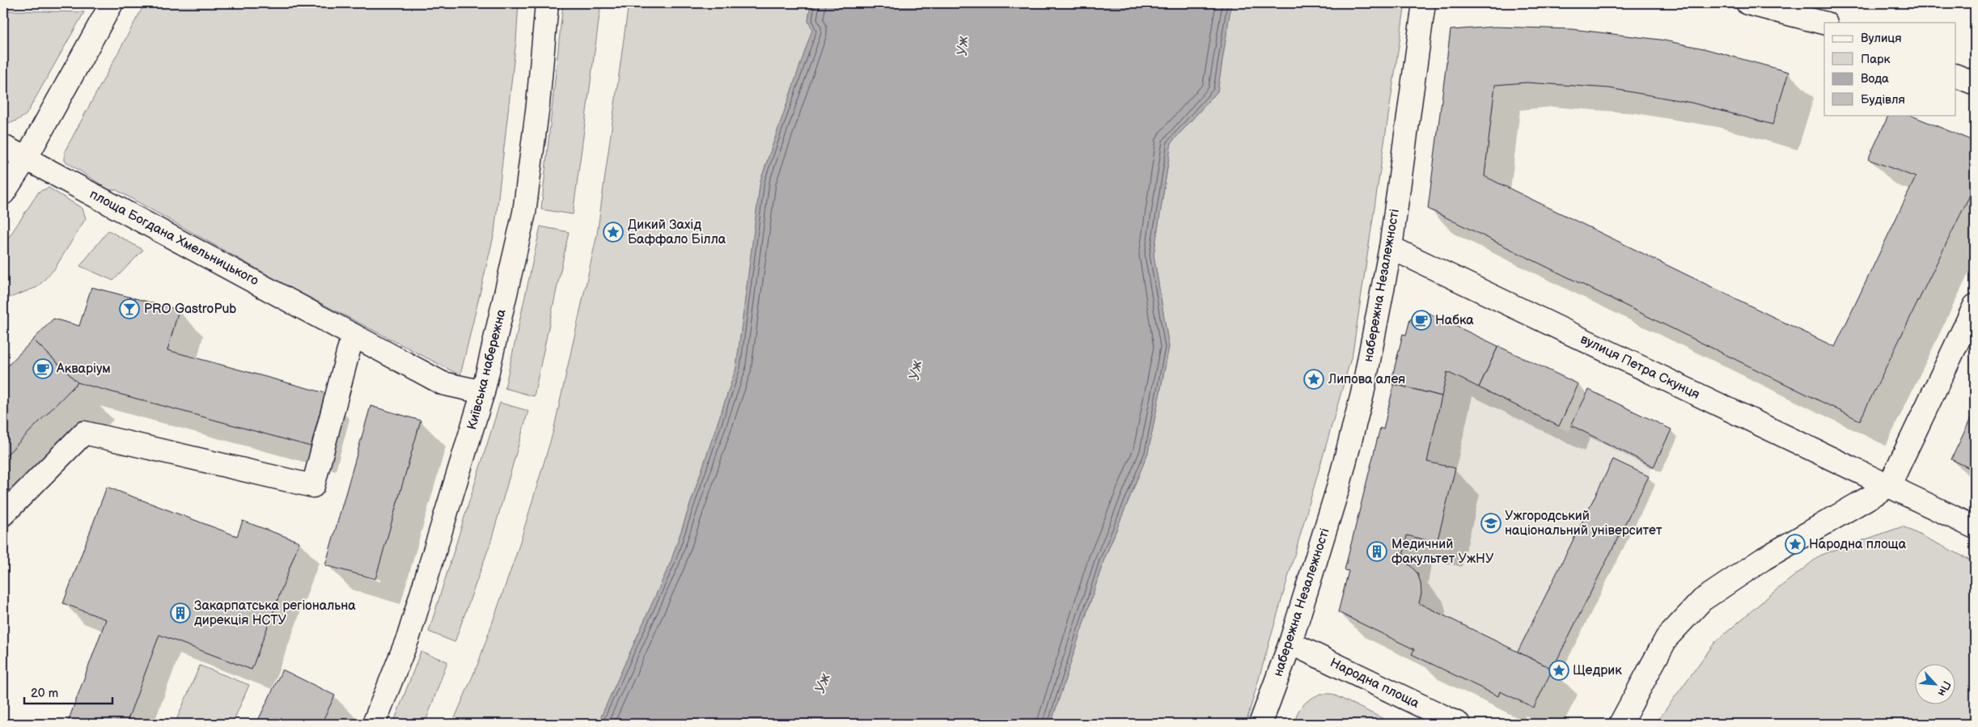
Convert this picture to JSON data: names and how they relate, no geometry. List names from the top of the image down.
{
  "streets": {
    "street": [
      "площа Богдана Хмельницького",
      "набережна Незалежності",
      "вулиця Петра Скунця",
      "Київська набережна",
      "Народна площа"
    ]
  },
  "crossings": [
    ["площа Богдана Хмельницького", "Київська набережна"],
    ["набережна Незалежності", "вулиця Петра Скунця"],
    ["набережна Незалежності", "Народна площа"]
  ],
  "water": ["Уж"],
  "places": {
    "place": [
      "Дикий Захід Баффало Білла",
      "Липова алея",
      "Народна площа",
      "Щедрик"
    ],
    "bar": ["PRO GastroPub"],
    "cafe": ["Набка", "Акваріум"],
    "school or university": ["Ужгородський національний університет"],
    "building": ["Медичний факультет УжНУ", "Закарпатська регіональна дирекція НСТУ"]
  },
  "legend": [
    "Вулиця",
    "Парк",
    "Вода",
    "Будівля"
  ],
  "scale_bar": "20 m",
  "north": "bottom right"
}
